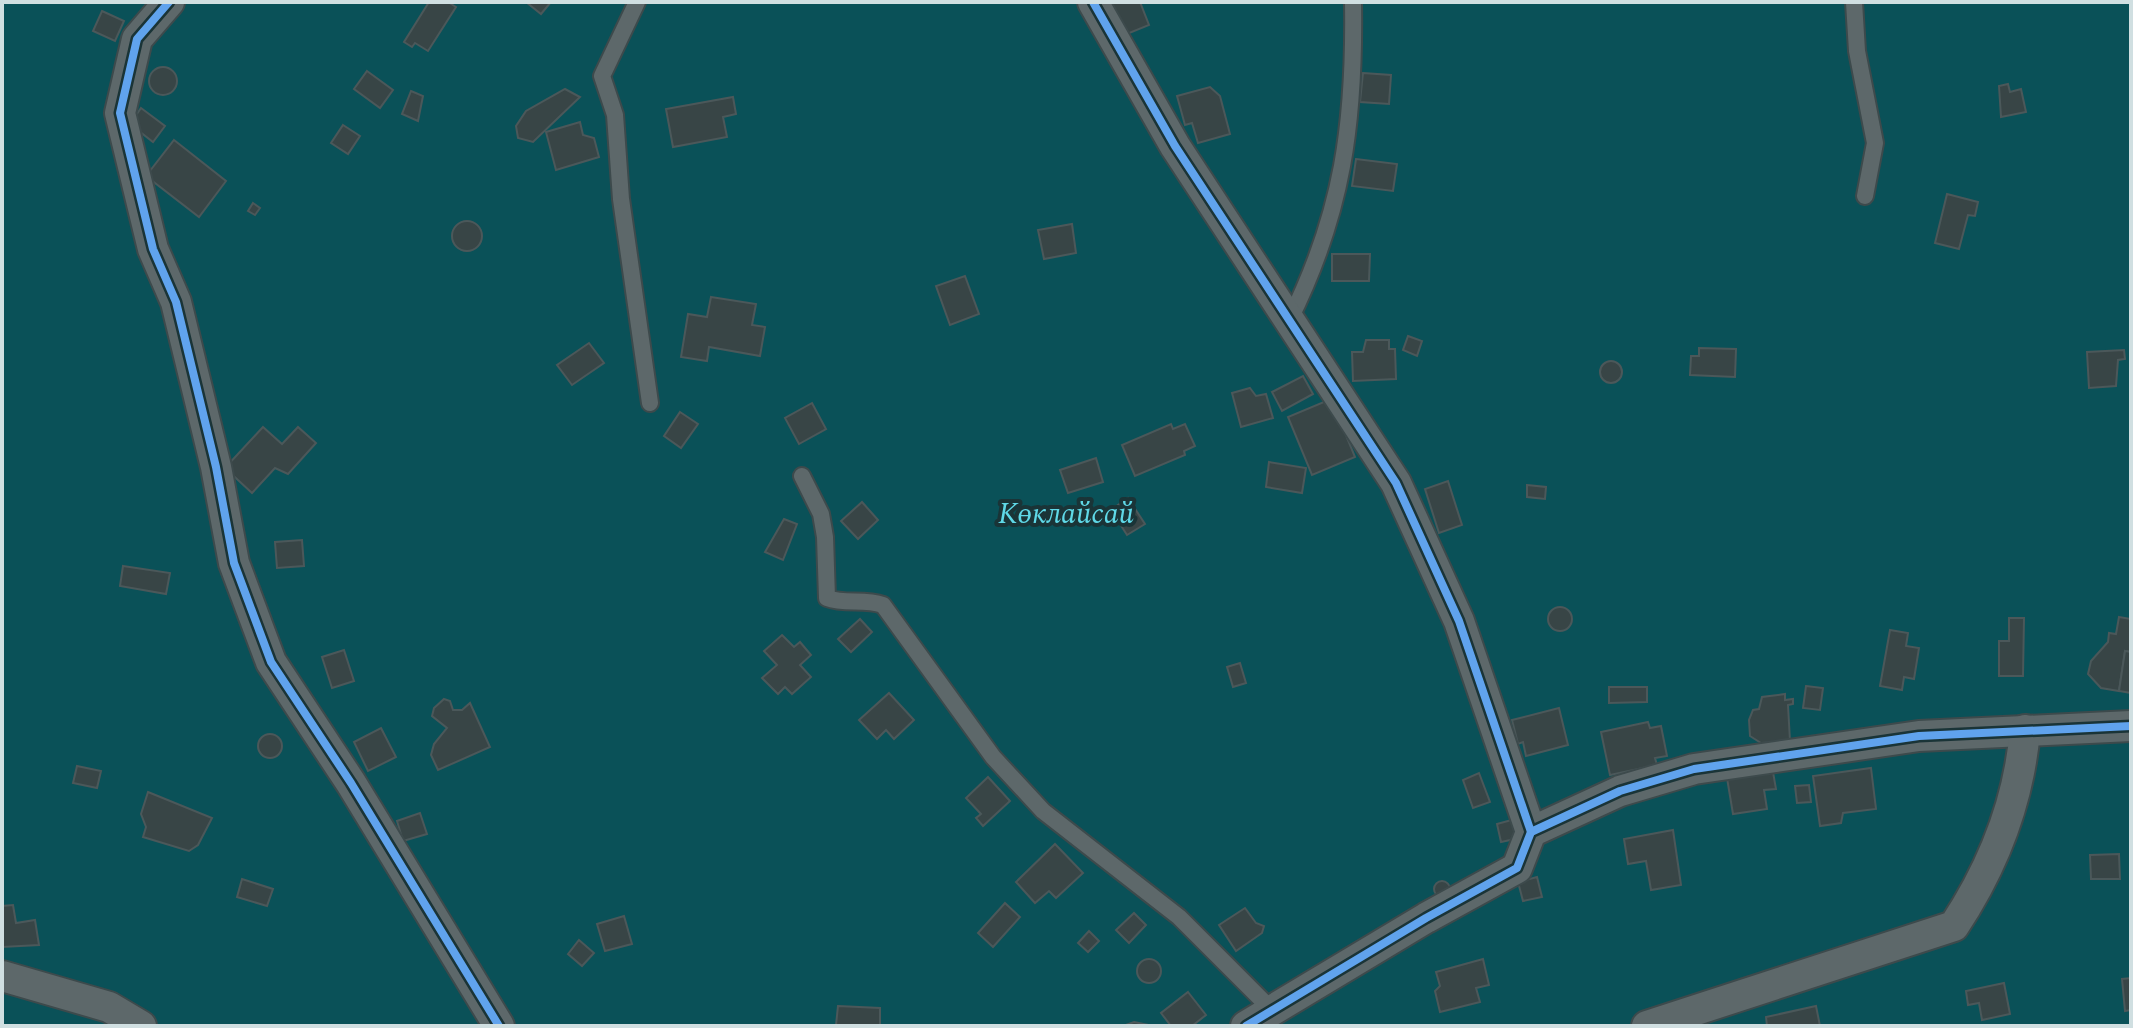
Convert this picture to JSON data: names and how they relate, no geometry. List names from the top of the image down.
{
  "parks": ["Көклайсай"]
}
